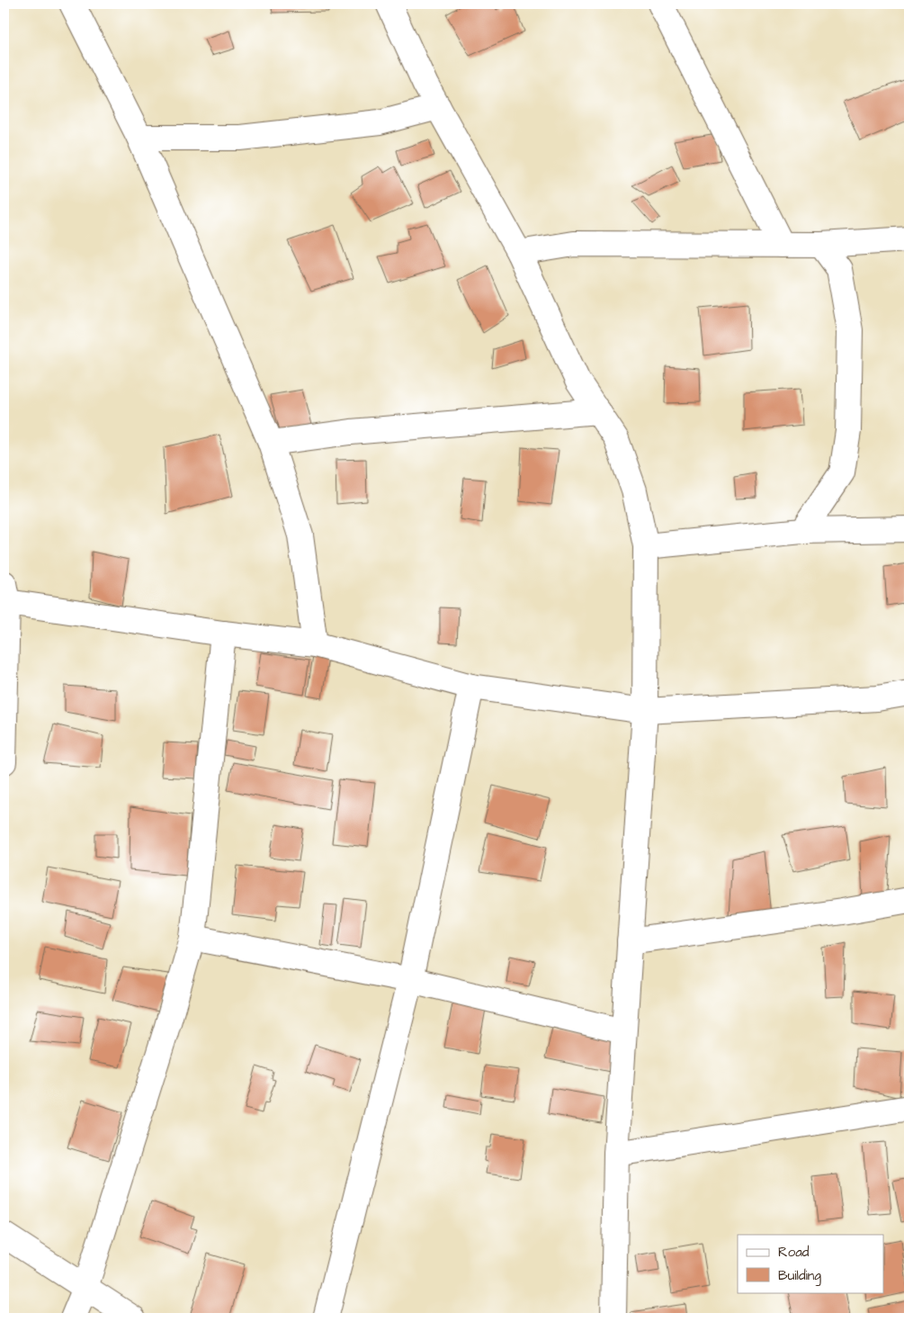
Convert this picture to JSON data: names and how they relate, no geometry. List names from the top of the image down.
{
  "legend": ["Road", "Building"]
}
